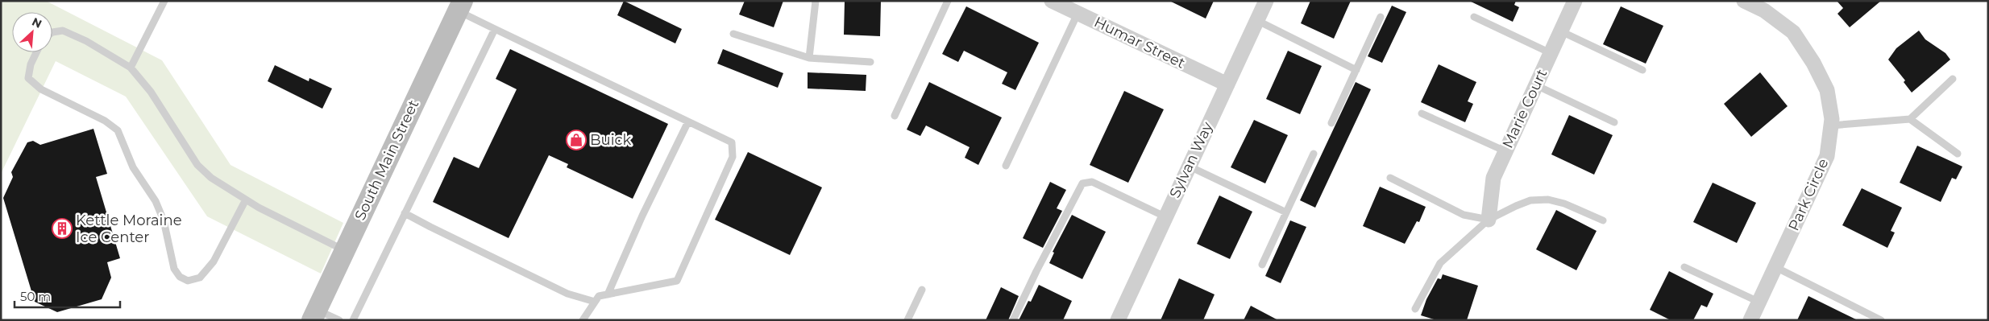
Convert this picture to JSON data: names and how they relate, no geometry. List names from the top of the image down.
{
  "streets": {
    "main road": ["South Main Street"],
    "street": [
      "Humar Street",
      "Marie Court",
      "Sylvan Way",
      "Park Circle"
    ]
  },
  "crossings": [
    ["Humar Street", "Sylvan Way"]
  ],
  "places": {
    "shop": ["Buick"],
    "building": ["Kettle Moraine Ice Center"]
  },
  "scale_bar": "50 m",
  "north": "top right"
}
